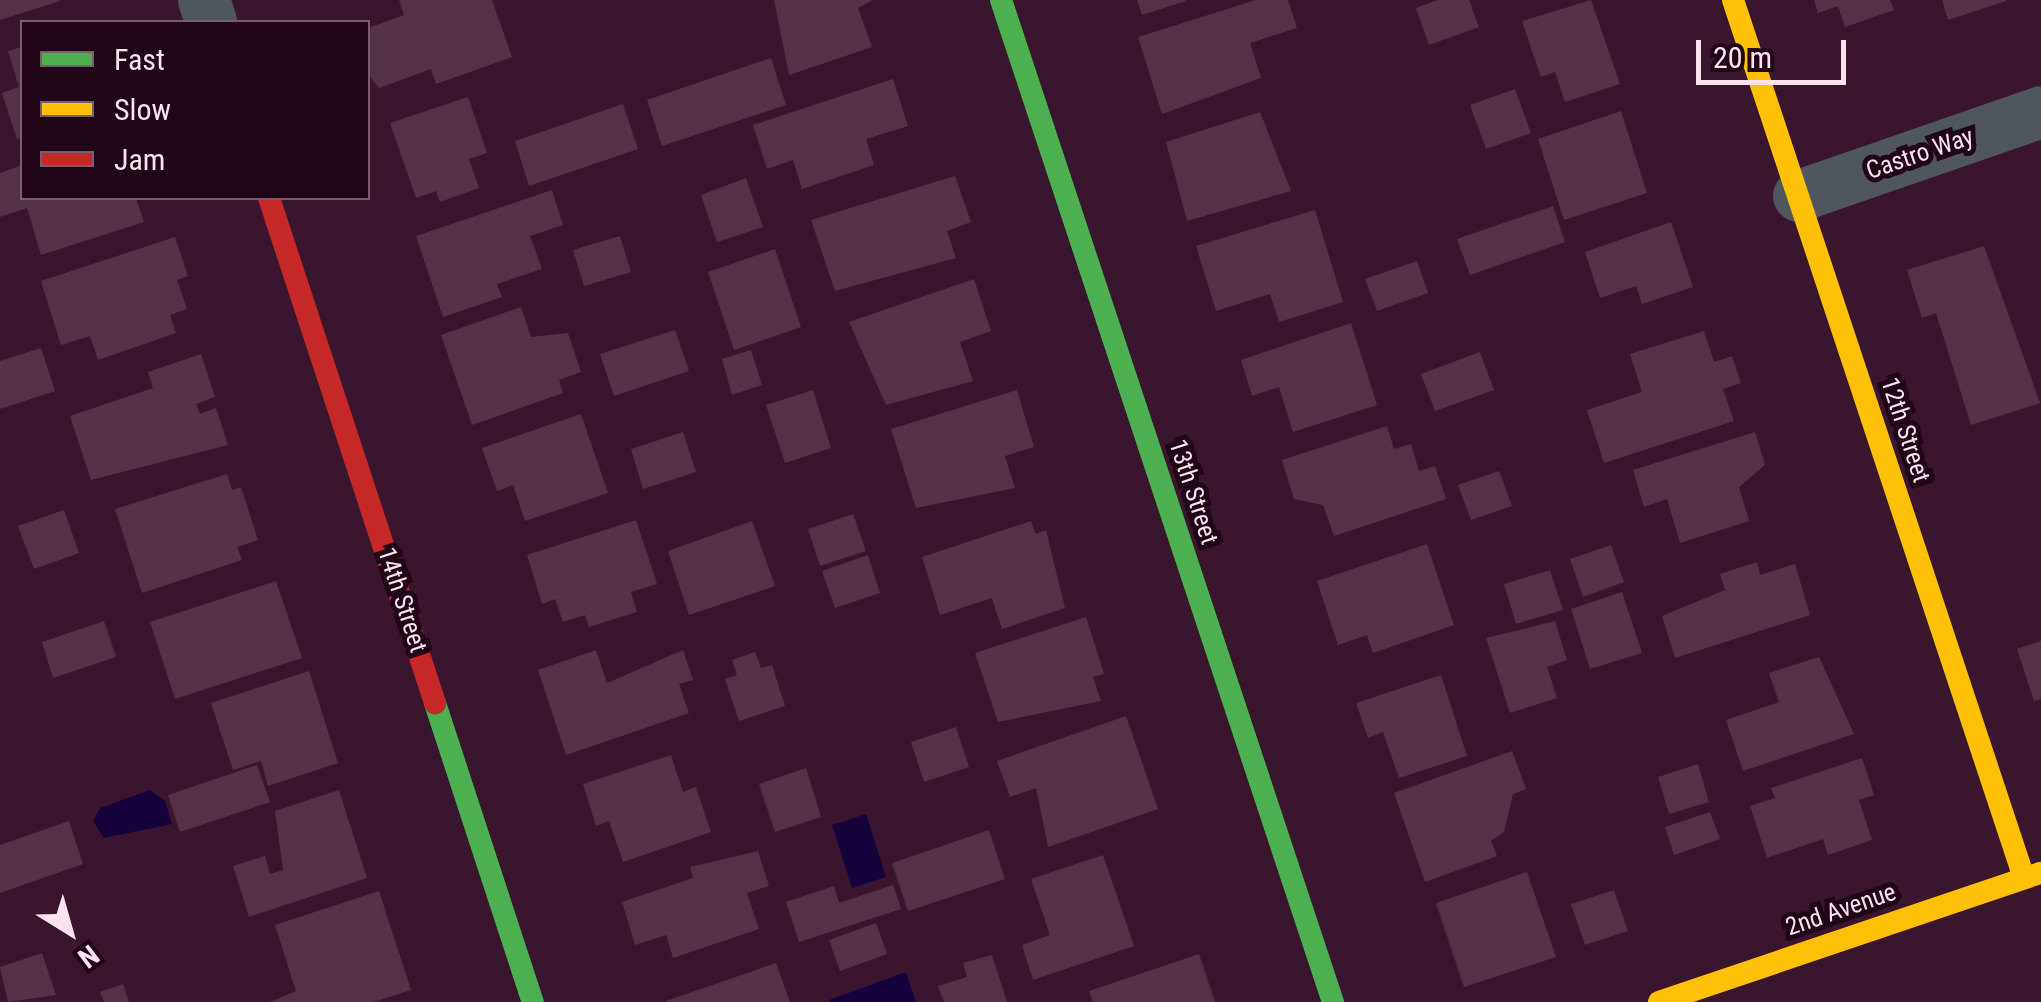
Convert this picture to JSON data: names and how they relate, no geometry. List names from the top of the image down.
{
  "streets": {
    "street": [
      "Castro Way",
      "12th Street",
      "13th Street",
      "14th Street",
      "2nd Avenue"
    ]
  },
  "crossings": [
    ["Castro Way", "12th Street"],
    ["12th Street", "2nd Avenue"]
  ],
  "legend": ["Fast", "Slow", "Jam"],
  "scale_bar": "20 m",
  "north": "bottom right"
}
